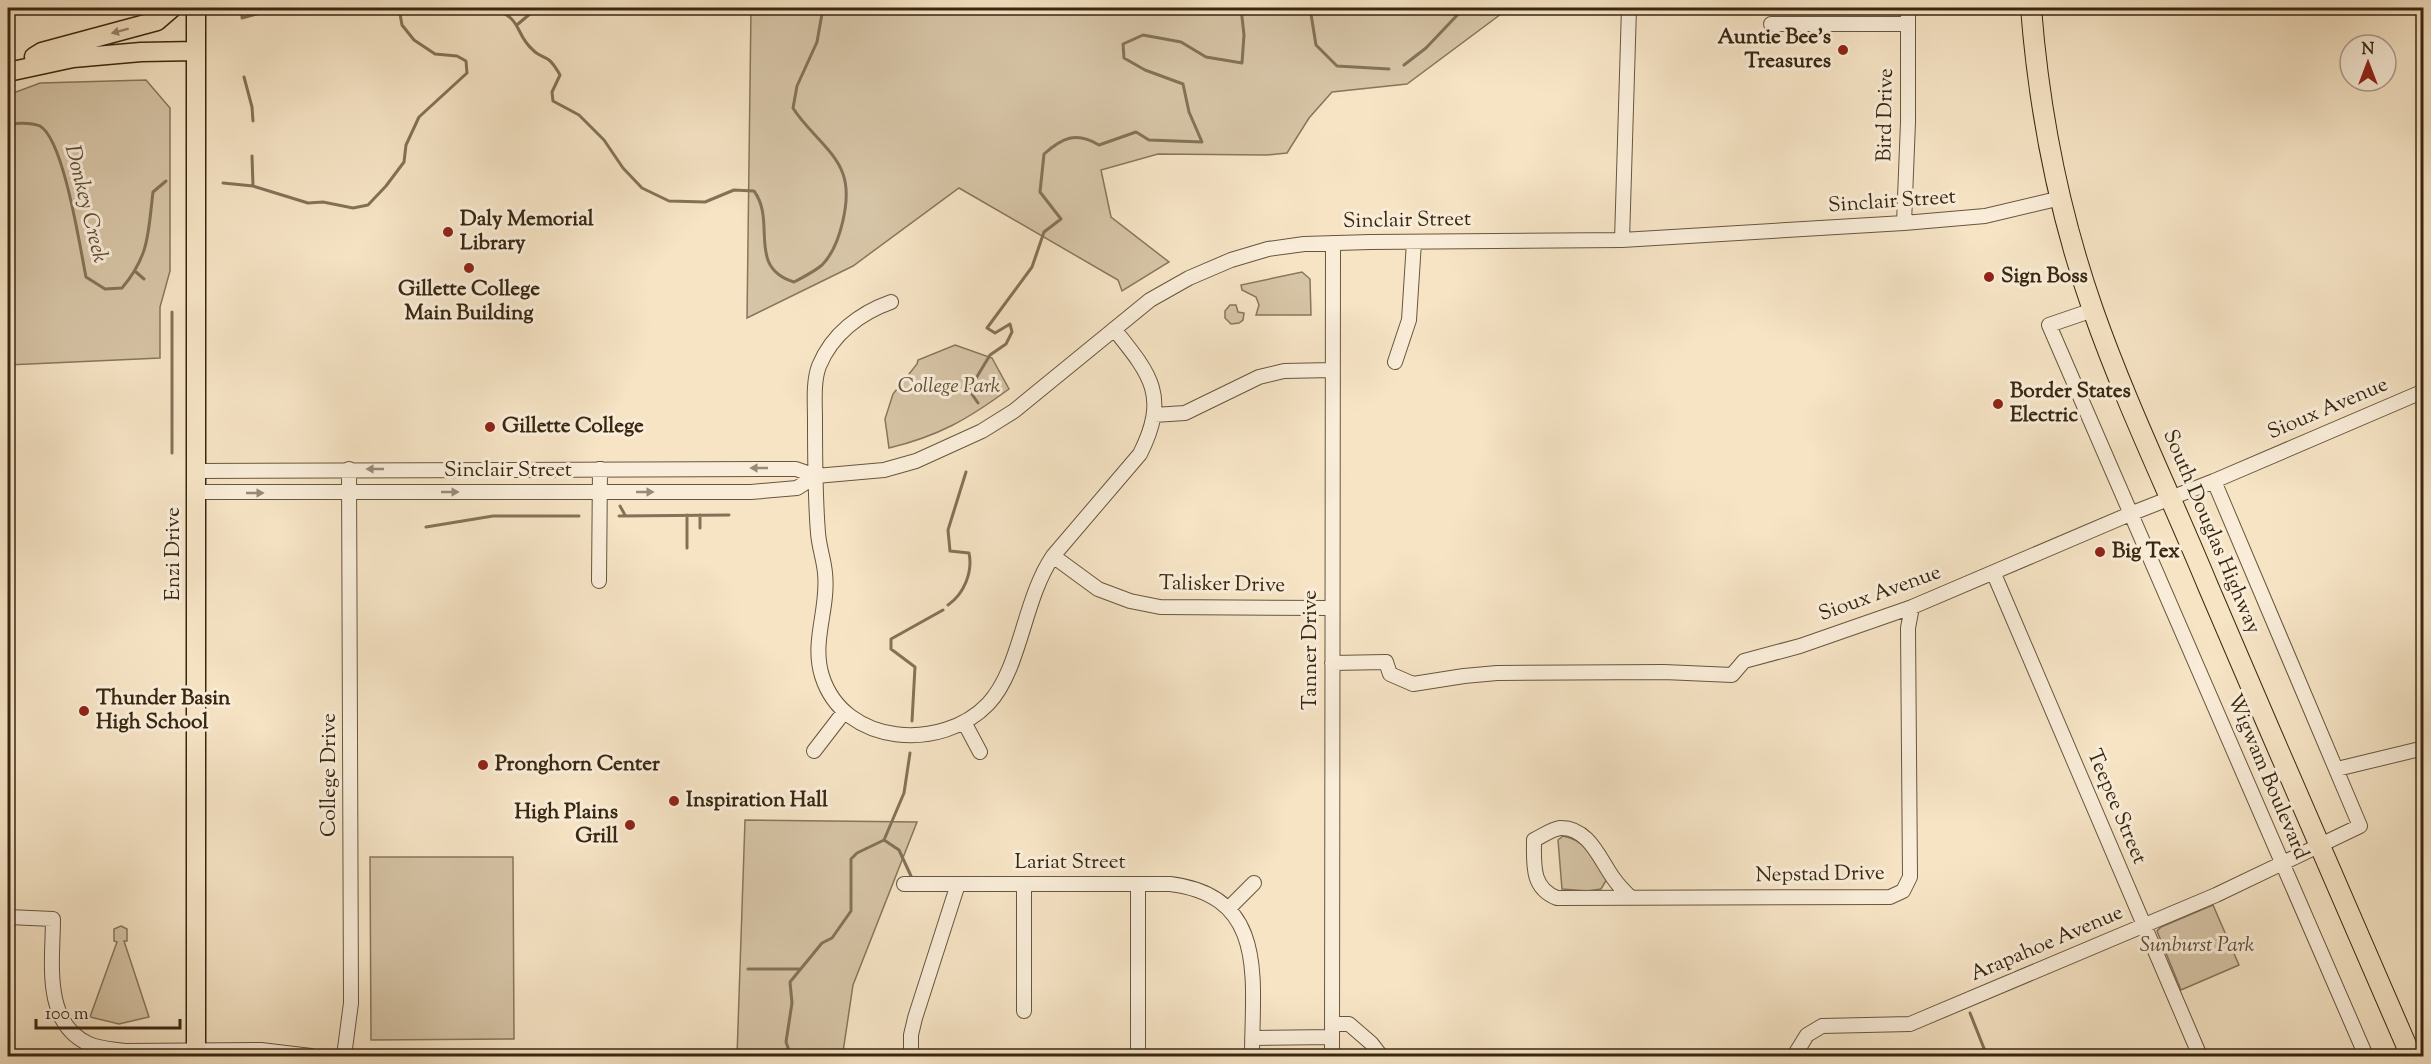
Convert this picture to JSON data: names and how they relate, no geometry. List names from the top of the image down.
{
  "streets": {
    "highway": ["South Douglas Highway"],
    "main road": ["Enzi Drive"],
    "street": [
      "Bird Drive",
      "Sinclair Street",
      "Sioux Avenue",
      "Talisker Drive",
      "Tanner Drive",
      "College Drive",
      "Wigwam Boulevard",
      "Teepee Street",
      "Lariat Street",
      "Nepstad Drive",
      "Arapahoe Avenue"
    ]
  },
  "crossings": [
    ["Bird Drive", "Sinclair Street"],
    ["Sinclair Street", "South Douglas Highway"],
    ["Sinclair Street", "Enzi Drive"],
    ["Sinclair Street", "Tanner Drive"],
    ["Sinclair Street", "College Drive"],
    ["Sioux Avenue", "South Douglas Highway"],
    ["Sioux Avenue", "Tanner Drive"],
    ["Sioux Avenue", "Wigwam Boulevard"],
    ["Sioux Avenue", "Teepee Street"],
    ["Sioux Avenue", "Nepstad Drive"],
    ["South Douglas Highway", "Wigwam Boulevard"],
    ["South Douglas Highway", "Arapahoe Avenue"],
    ["Talisker Drive", "Tanner Drive"],
    ["Wigwam Boulevard", "Arapahoe Avenue"],
    ["Teepee Street", "Arapahoe Avenue"]
  ],
  "water": ["Donkey Creek"],
  "parks": ["College Park", "Sunburst Park"],
  "places": [
    "Auntie Bee's Treasures",
    "Daly Memorial Library",
    "Gillette College Main Building",
    "Sign Boss",
    "Border States Electric",
    "Gillette College",
    "Big Tex",
    "Thunder Basin High School",
    "Pronghorn Center",
    "Inspiration Hall",
    "High Plains Grill"
  ],
  "scale_bar": "100 m",
  "north": "top"
}
